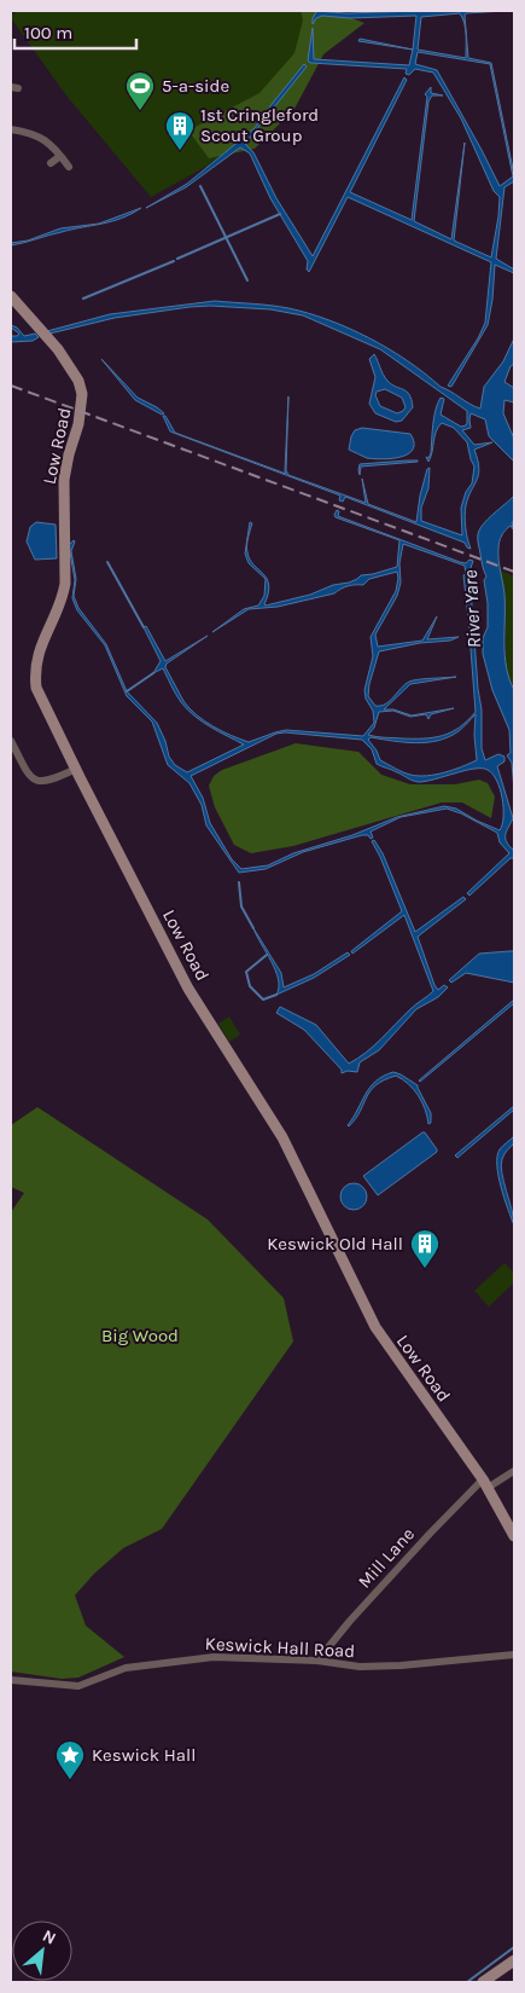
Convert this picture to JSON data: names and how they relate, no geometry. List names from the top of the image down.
{
  "streets": {
    "street": ["Low Road", "Mill Lane", "Keswick Hall Road"]
  },
  "crossings": [
    ["Low Road", "Mill Lane"],
    ["Mill Lane", "Keswick Hall Road"]
  ],
  "water": ["River Yare"],
  "parks": ["Big Wood"],
  "places": {
    "sports": ["5-a-side"],
    "building": ["1st Cringleford Scout Group", "Keswick Old Hall"],
    "place": ["Keswick Hall"]
  },
  "scale_bar": "100 m",
  "north": "top right"
}
